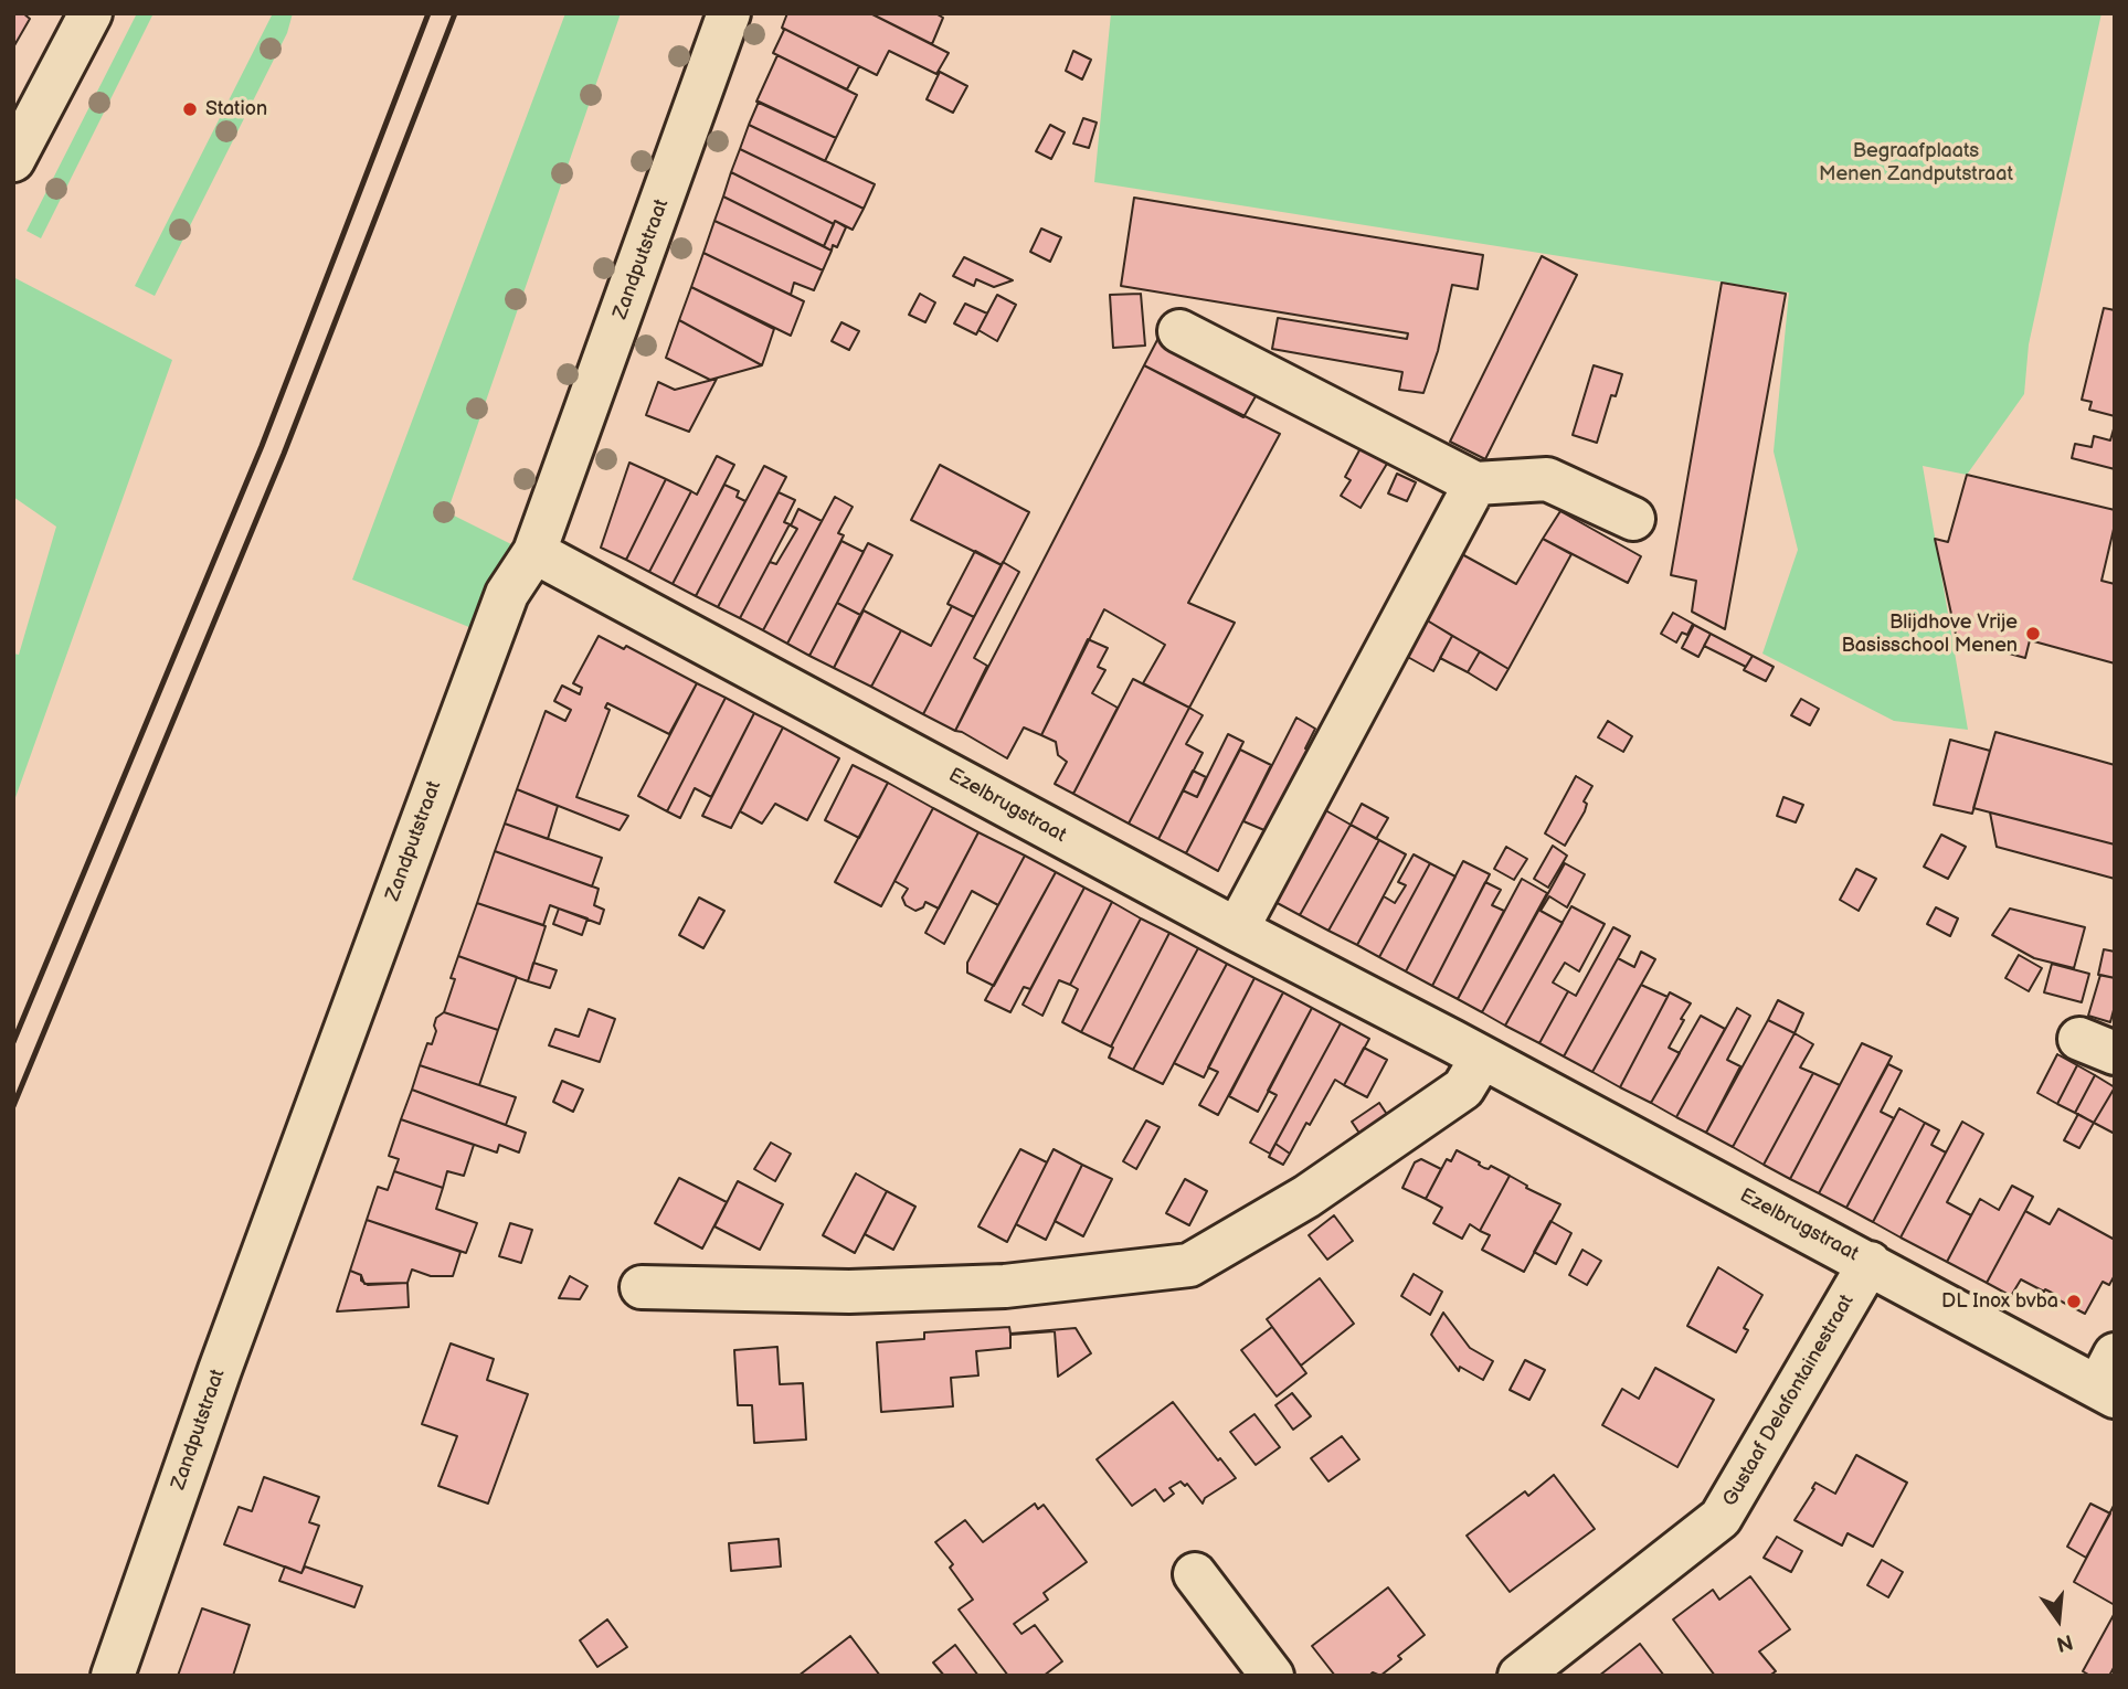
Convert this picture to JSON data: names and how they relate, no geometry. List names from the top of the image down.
{
  "streets": {
    "street": ["Zandputstraat", "Ezelbrugstraat", "Gustaaf Delafontainestraat"]
  },
  "crossings": [
    ["Zandputstraat", "Ezelbrugstraat"],
    ["Ezelbrugstraat", "Gustaaf Delafontainestraat"]
  ],
  "parks": ["Begraafplaats Menen Zandputstraat"],
  "places": ["Station", "Blijdhove Vrije Basisschool Menen", "DL Inox bvba"],
  "north": "bottom"
}
